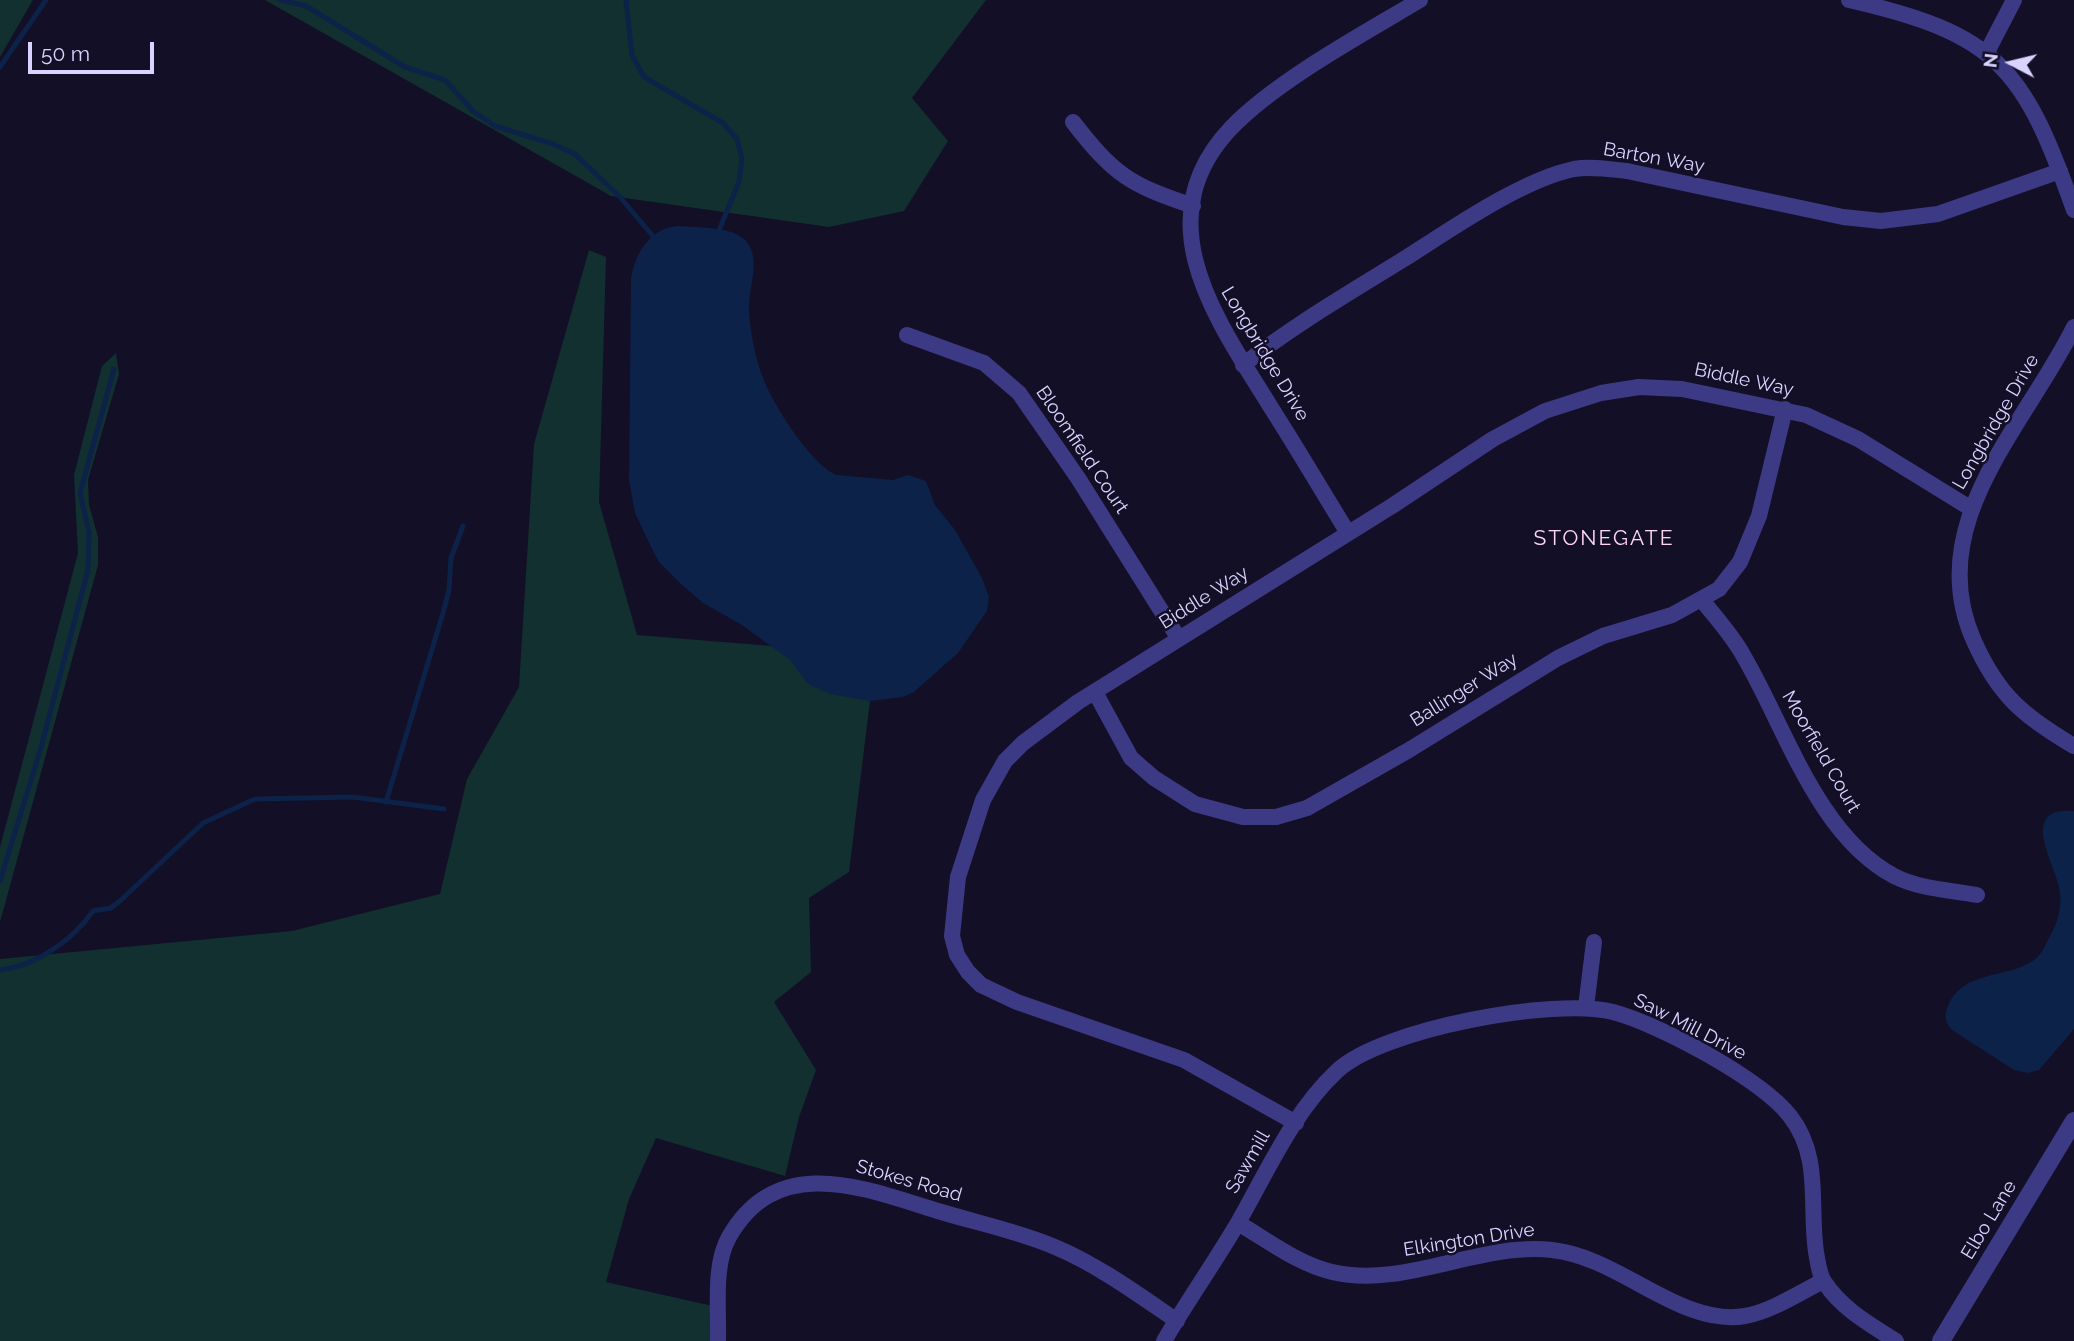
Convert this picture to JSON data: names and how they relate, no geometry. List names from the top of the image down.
{
  "streets": {
    "street": [
      "Barton Way",
      "Longbridge Drive",
      "Biddle Way",
      "Bloomfield Court",
      "Ballinger Way",
      "Moorfield Court",
      "Saw Mill Drive",
      "Sawmill",
      "Stokes Road",
      "Elbo Lane",
      "Elkington Drive"
    ]
  },
  "crossings": [
    ["Barton Way", "Longbridge Drive"],
    ["Longbridge Drive", "Biddle Way"],
    ["Biddle Way", "Bloomfield Court"],
    ["Biddle Way", "Ballinger Way"],
    ["Biddle Way", "Saw Mill Drive"],
    ["Biddle Way", "Sawmill"],
    ["Ballinger Way", "Moorfield Court"],
    ["Saw Mill Drive", "Sawmill"],
    ["Saw Mill Drive", "Elkington Drive"],
    ["Sawmill", "Elkington Drive"]
  ],
  "districts": ["STONEGATE"],
  "scale_bar": "50 m",
  "north": "left"
}
